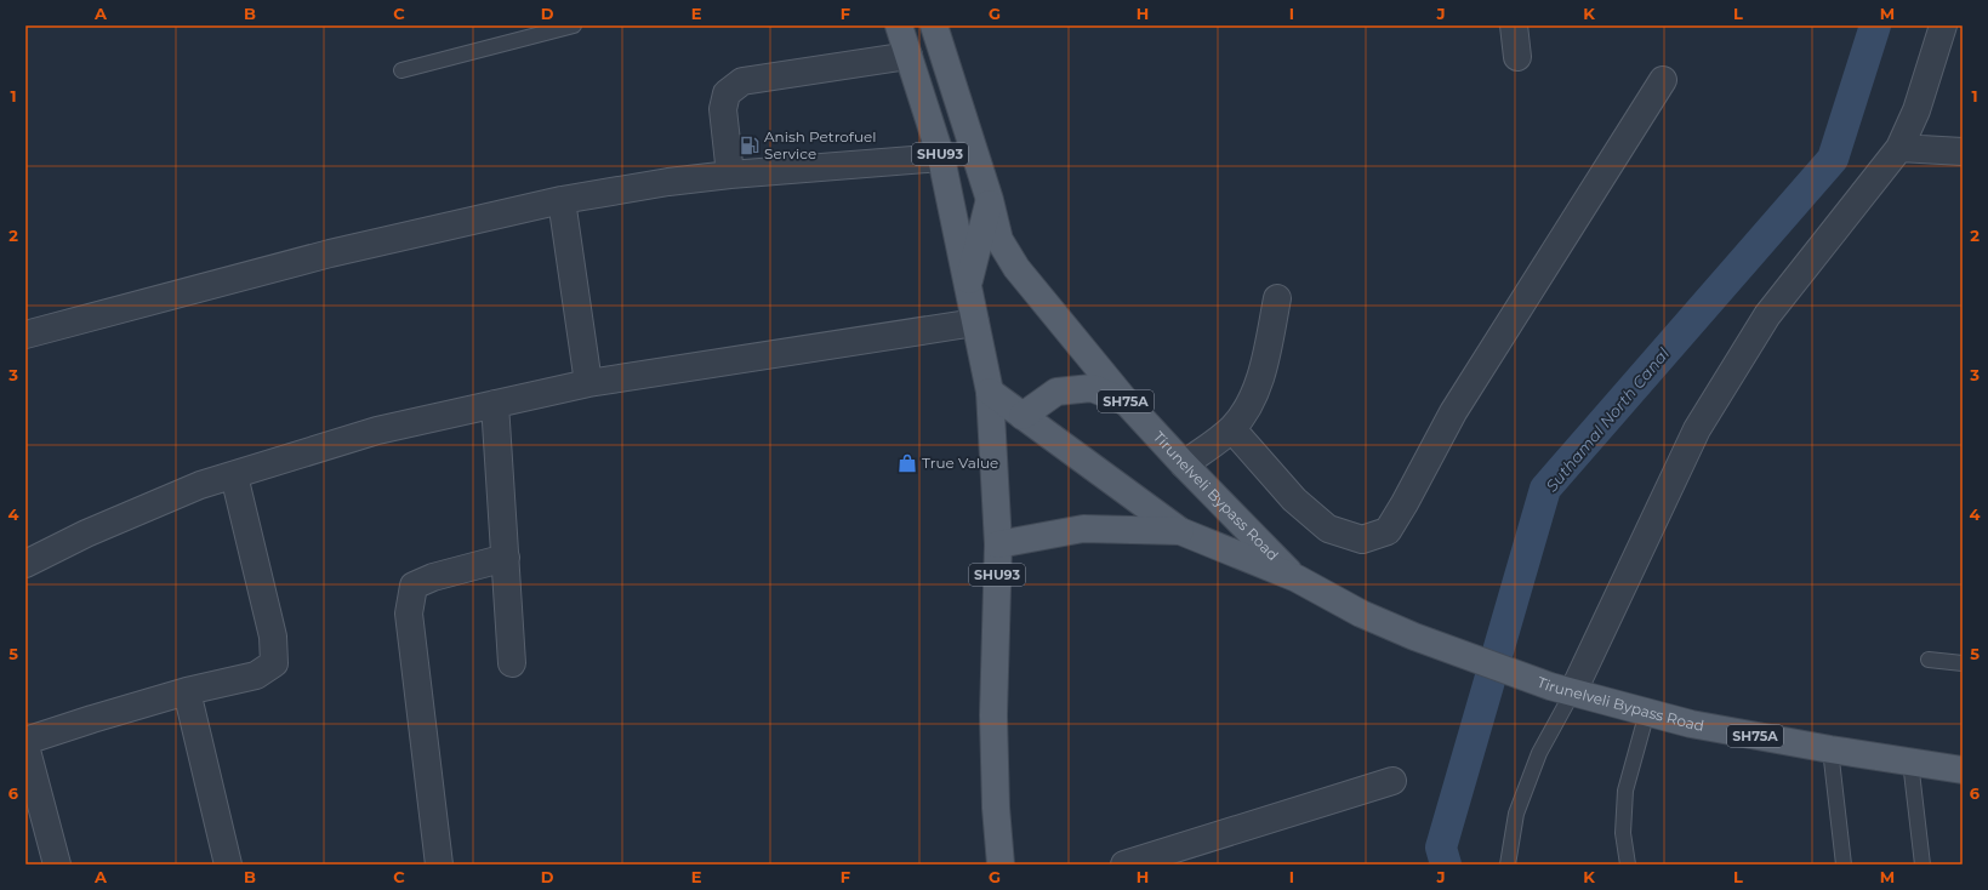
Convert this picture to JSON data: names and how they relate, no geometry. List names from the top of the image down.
{
  "streets": {
    "main road": ["SHU93", "SH75A", "Tirunelveli Bypass Road"]
  },
  "crossings": [
    ["SHU93", "Tirunelveli Bypass Road"]
  ],
  "water": ["Suthamal North Canal"],
  "places": {
    "fuel station": ["Anish Petrofuel Service"],
    "shop": ["True Value"]
  },
  "grid": {
    "columns": [
      "A",
      "B",
      "C",
      "D",
      "E",
      "F",
      "G",
      "H",
      "I",
      "J",
      "K",
      "L",
      "M"
    ],
    "rows": [
      "1",
      "2",
      "3",
      "4",
      "5",
      "6"
    ]
  }
}
